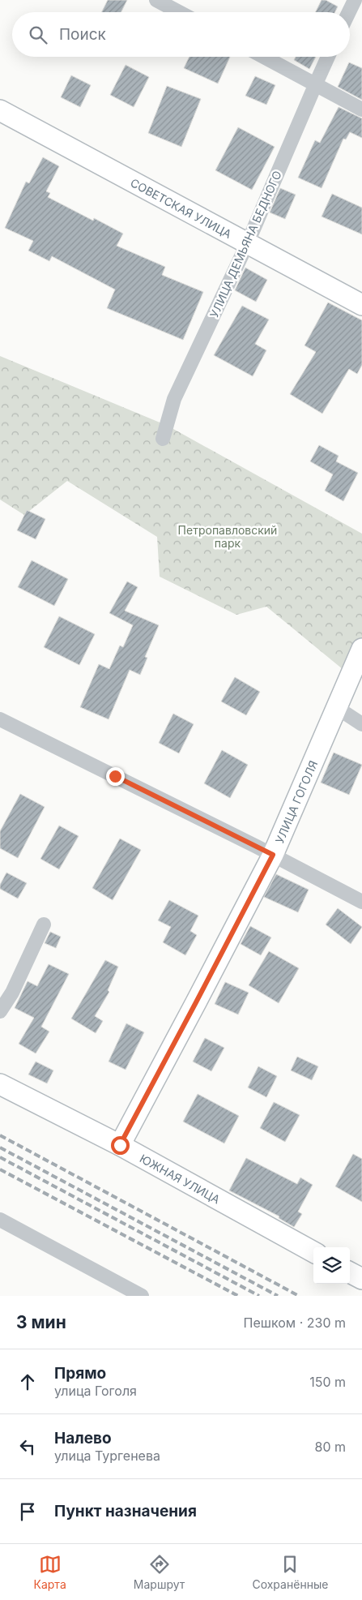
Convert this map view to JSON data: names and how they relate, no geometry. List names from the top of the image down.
{
  "streets": {
    "street": [
      "СОВЕТСКАЯ УЛИЦА",
      "УЛИЦА ДЕМЬЯНА БЕДНОГО",
      "УЛИЦА ГОГОЛЯ",
      "ЮЖНАЯ УЛИЦА"
    ]
  },
  "crossings": [
    ["СОВЕТСКАЯ УЛИЦА", "УЛИЦА ДЕМЬЯНА БЕДНОГО"],
    ["УЛИЦА ГОГОЛЯ", "ЮЖНАЯ УЛИЦА"]
  ],
  "parks": ["Петропавловский парк"],
  "page": {
    "search": "Поиск",
    "heading": ["3 мин", "Пешком · 230 m"],
    "list": [
      ["Прямо", "улица Гоголя", "150 m"],
      ["Налево", "улица Тургенева", "80 m"],
      "Пункт назначения"
    ],
    "nav": ["Карта", "Маршрут", "Сохранённые"]
  }
}
